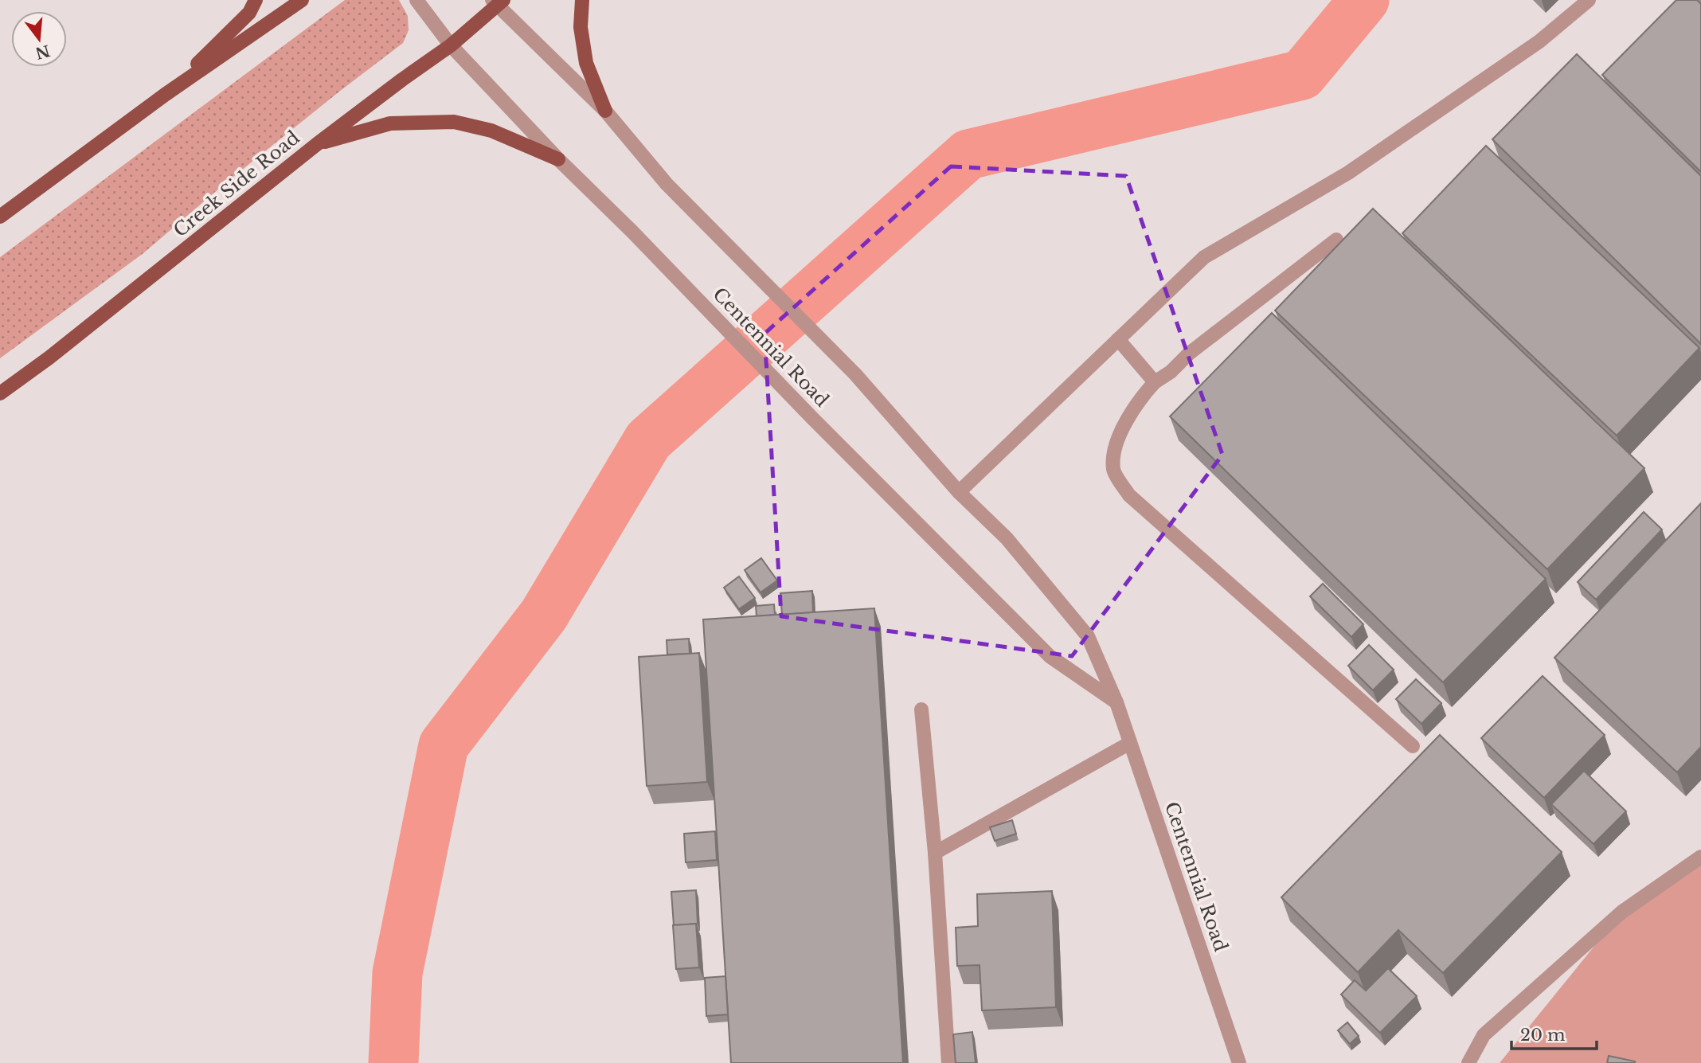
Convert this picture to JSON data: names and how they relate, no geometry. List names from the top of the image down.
{
  "streets": {
    "main road": ["Creek Side Road"],
    "street": ["Centennial Road"]
  },
  "crossings": [
    ["Creek Side Road", "Centennial Road"]
  ],
  "scale_bar": "20 m",
  "north": "bottom"
}
